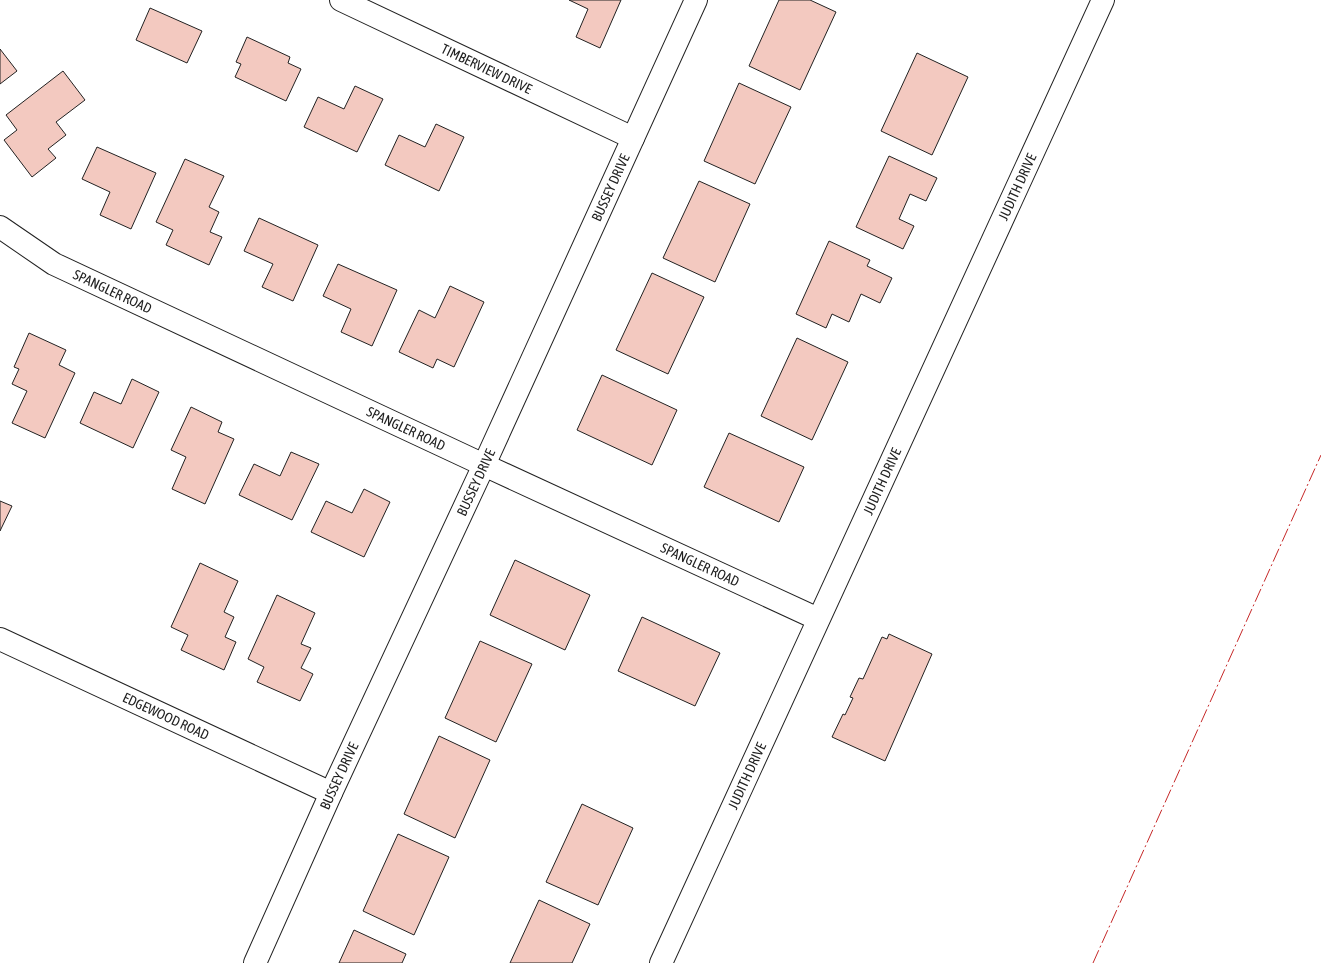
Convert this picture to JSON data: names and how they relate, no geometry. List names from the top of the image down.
{
  "streets": {
    "street": [
      "TIMBERVIEW DRIVE",
      "BUSSEY DRIVE",
      "JUDITH DRIVE",
      "SPANGLER ROAD",
      "EDGEWOOD ROAD"
    ]
  },
  "crossings": [
    ["TIMBERVIEW DRIVE", "BUSSEY DRIVE"],
    ["BUSSEY DRIVE", "SPANGLER ROAD"],
    ["BUSSEY DRIVE", "EDGEWOOD ROAD"],
    ["JUDITH DRIVE", "SPANGLER ROAD"]
  ]
}
